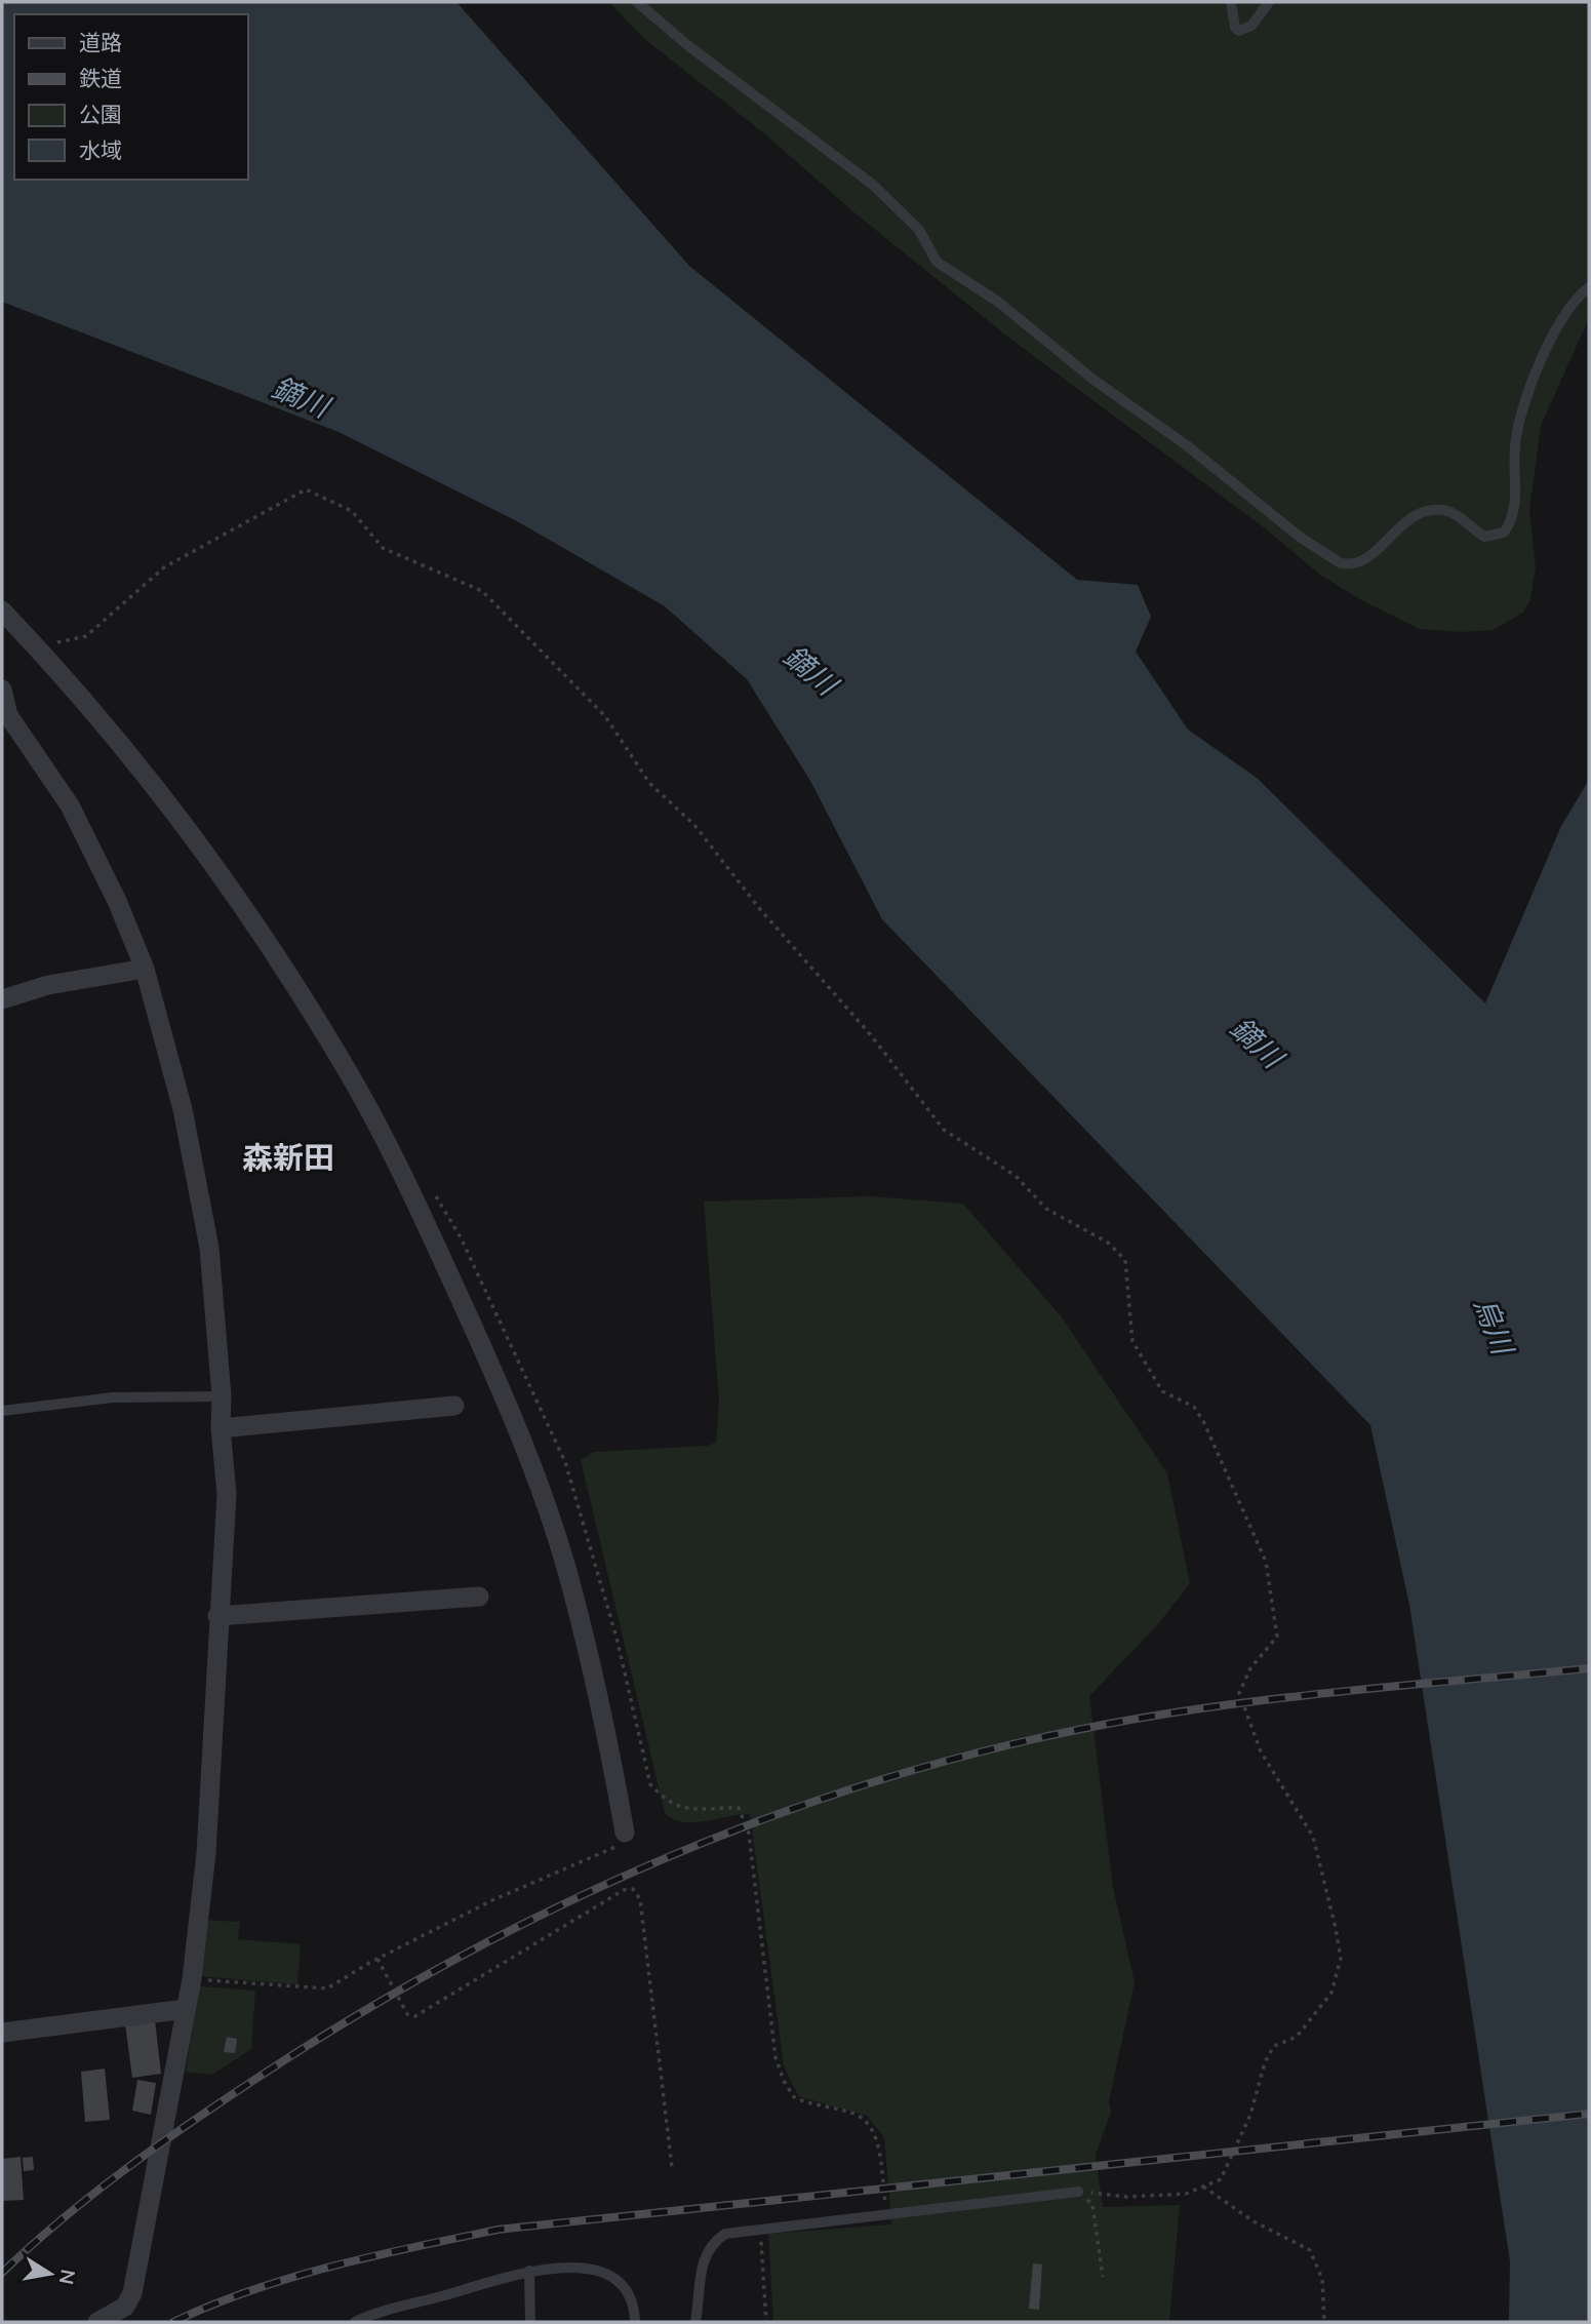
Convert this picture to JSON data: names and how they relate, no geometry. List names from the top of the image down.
{
  "districts": ["森新田"],
  "water": ["鏑川", "烏川"],
  "legend": [
    "道路",
    "鉄道",
    "公園",
    "水域"
  ],
  "north": "right"
}
